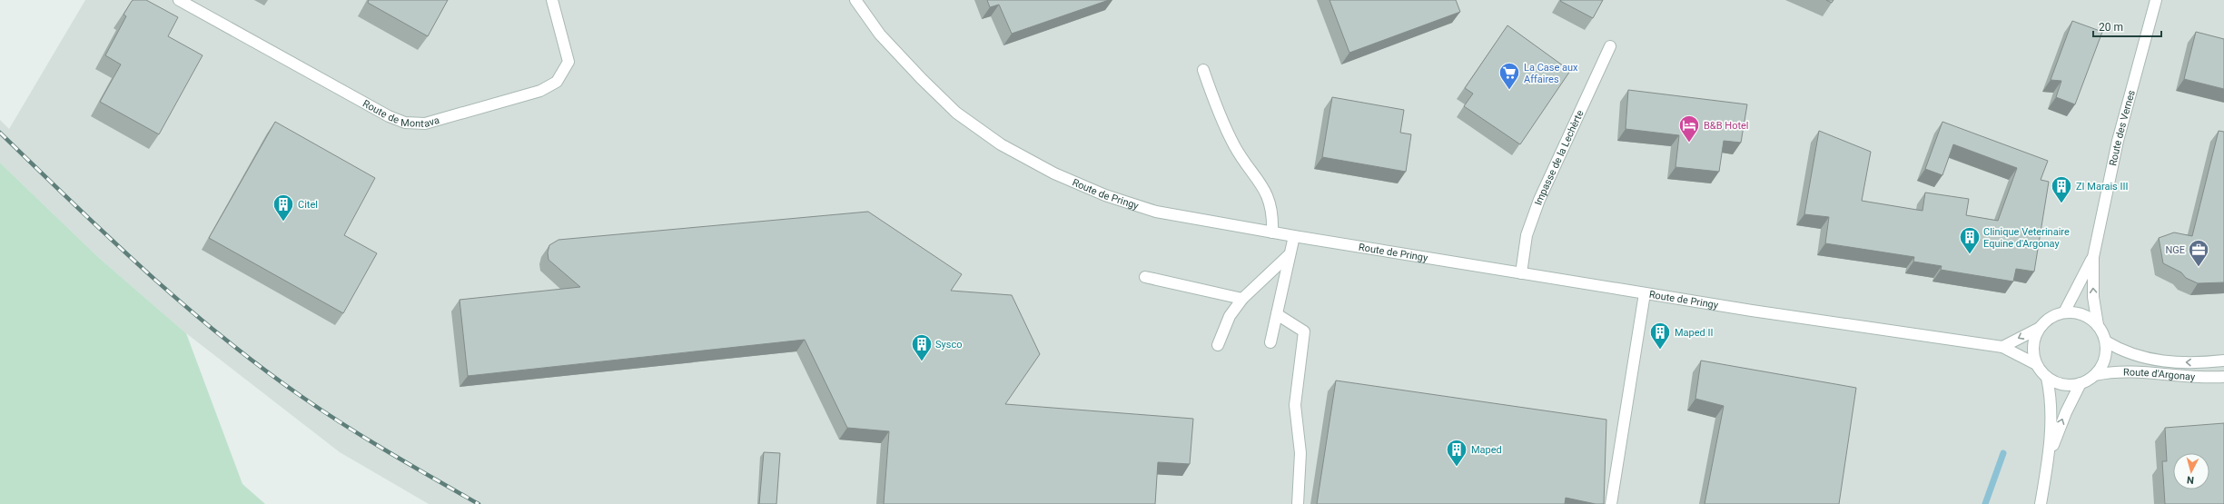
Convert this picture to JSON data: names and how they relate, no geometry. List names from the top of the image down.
{
  "streets": {
    "street": [
      "Route de Montava",
      "Route des Vernes",
      "Impasse de la Lechèrte",
      "Route de Pringy",
      "Route d'Argonay"
    ]
  },
  "crossings": [
    ["Route des Vernes", "Route de Pringy"],
    ["Route des Vernes", "Route d'Argonay"],
    ["Impasse de la Lechèrte", "Route de Pringy"],
    ["Route de Pringy", "Route d'Argonay"]
  ],
  "places": {
    "supermarket": ["La Case aux Affaires"],
    "hotel": ["B&B Hotel"],
    "building": [
      "ZI Marais III",
      "Citel",
      "Clinique Veterinaire Equine d'Argonay",
      "Maped II",
      "Sysco",
      "Maped"
    ],
    "office": ["NGE"]
  },
  "scale_bar": "20 m",
  "north": "bottom"
}
